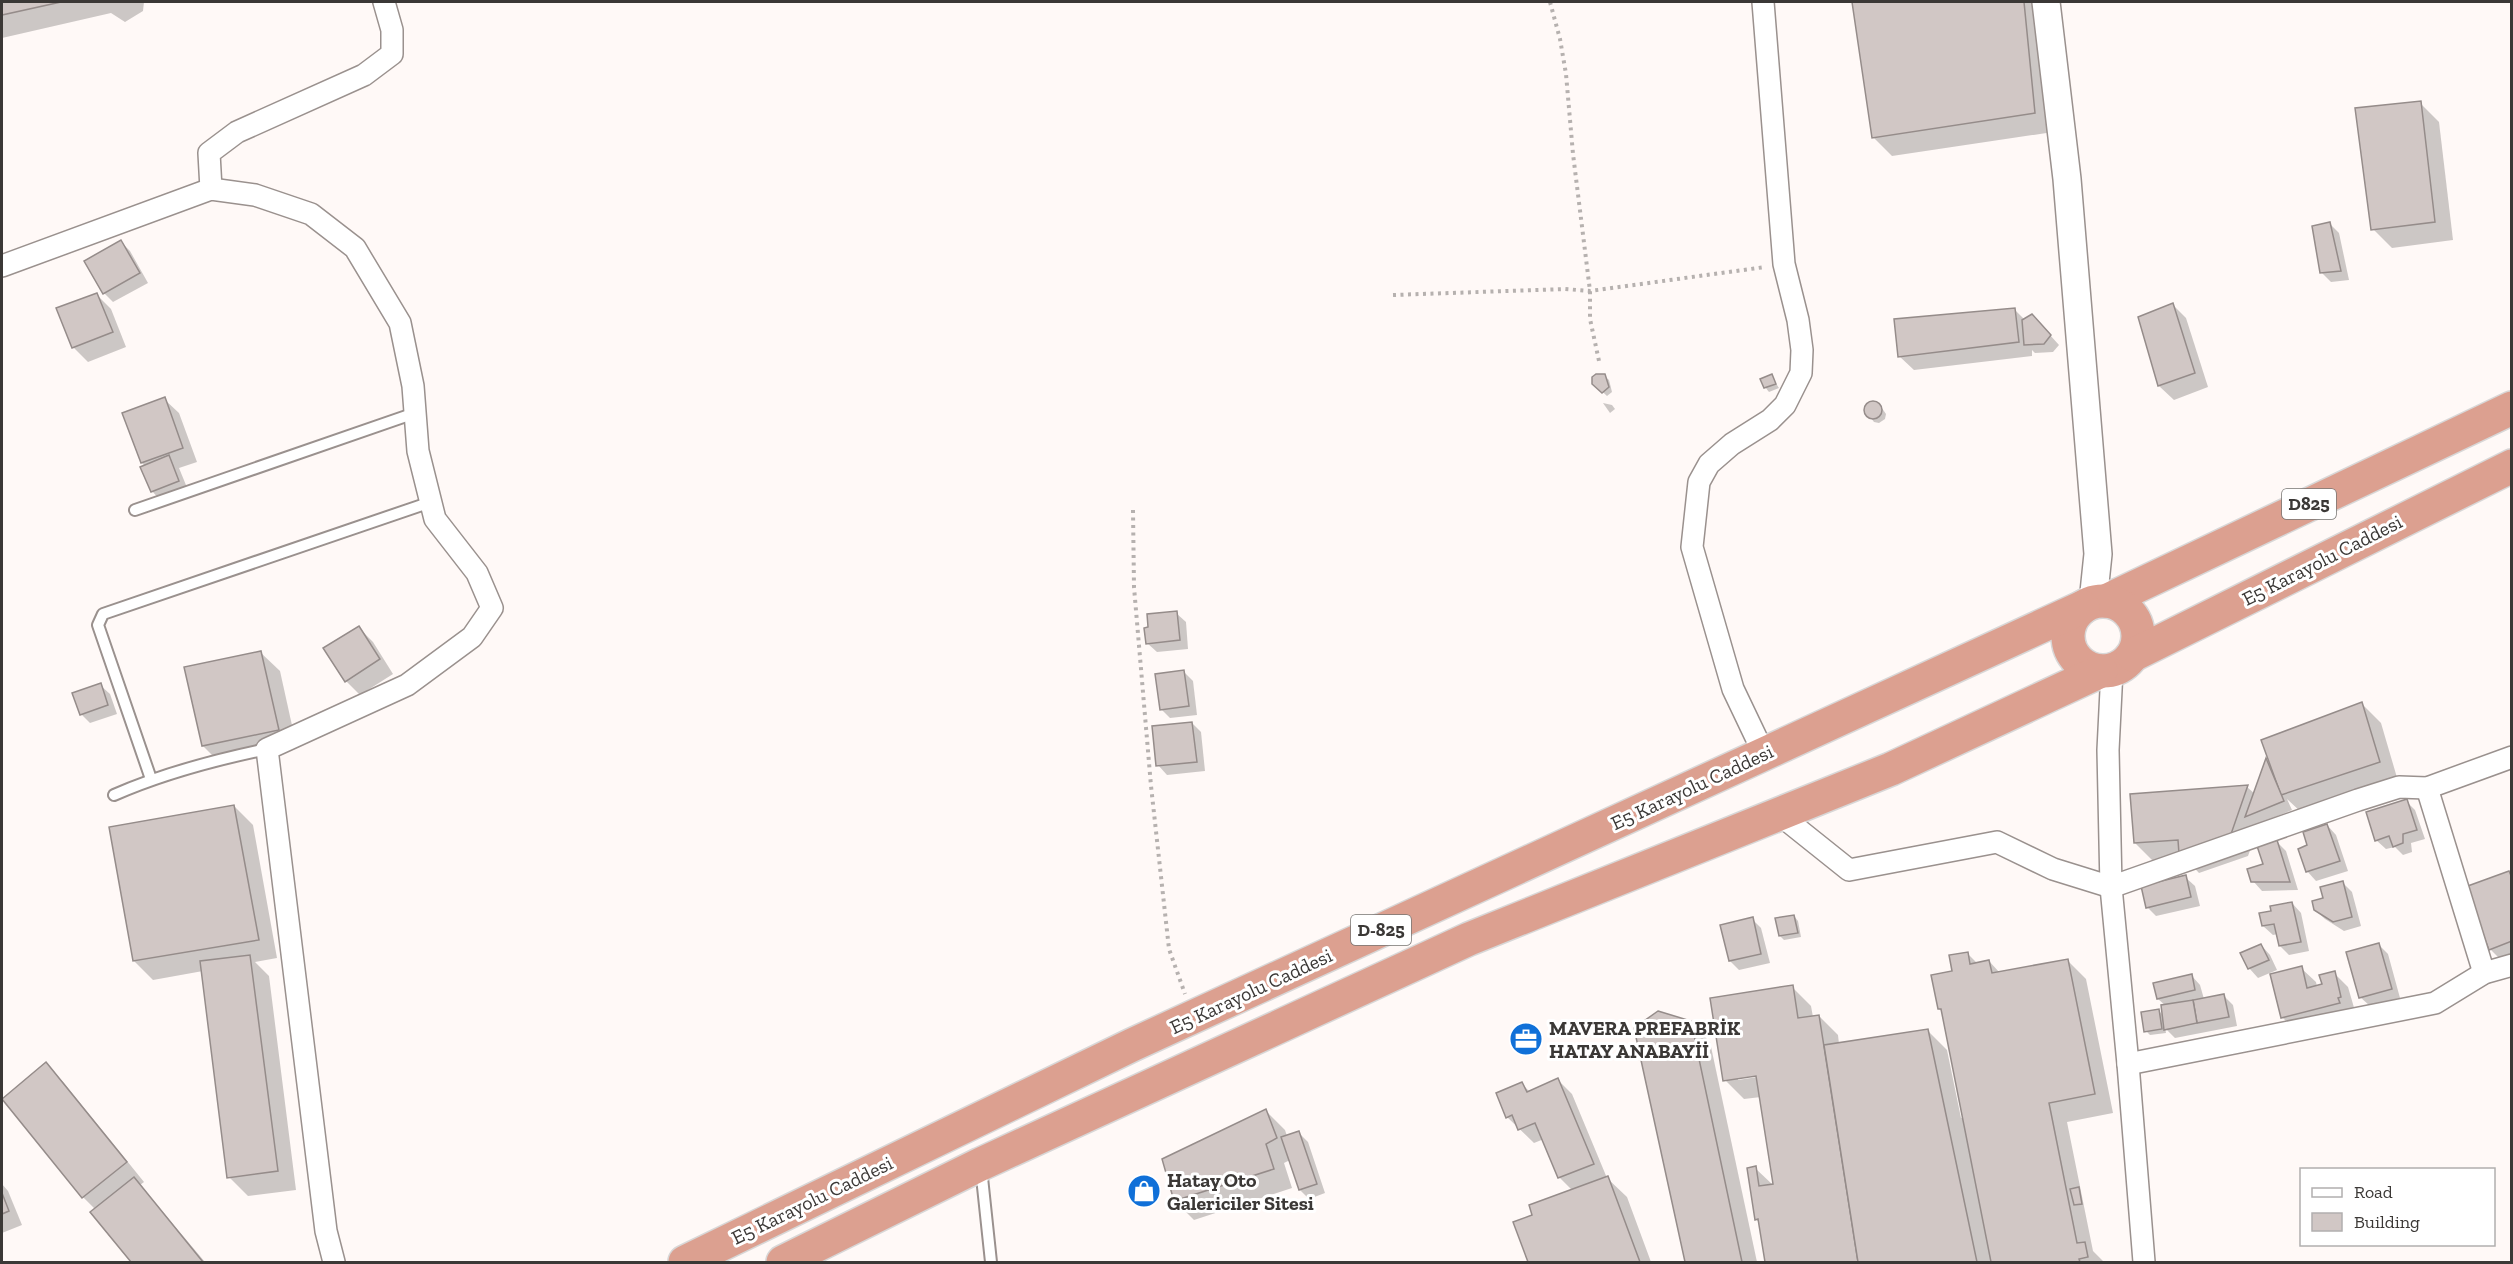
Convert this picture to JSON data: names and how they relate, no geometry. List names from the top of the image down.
{
  "streets": {
    "highway": ["D825", "E5 Karayolu Caddesi", "D-825"]
  },
  "places": {
    "office": ["MAVERA PREFABRİK HATAY ANABAYİİ"],
    "shop": ["Hatay Oto Galericiler Sitesi"]
  },
  "legend": ["Road", "Building"]
}
